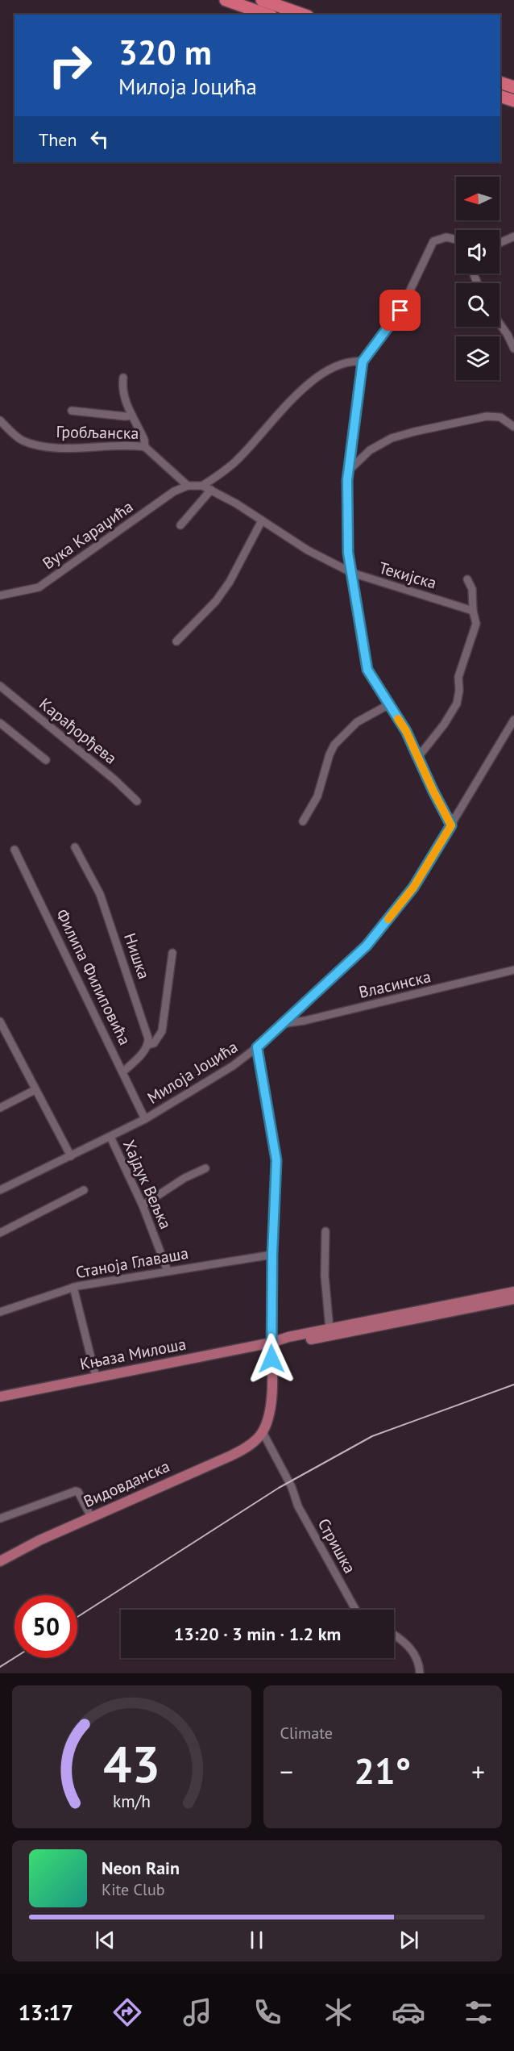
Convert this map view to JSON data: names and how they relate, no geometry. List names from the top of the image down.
{
  "streets": {
    "main road": ["Књаза Милоша", "Видовданска"],
    "street": [
      "Гробљанска",
      "Вука Караџића",
      "Текијска",
      "Карађорђева",
      "Нишка",
      "Филипа Филиповића",
      "Власинска",
      "Милоја Јоцића",
      "Хајдук Вељка",
      "Станоја Главаша",
      "Стришка"
    ]
  },
  "crossings": [
    ["Гробљанска", "Вука Караџића"],
    ["Филипа Филиповића", "Милоја Јоцића"],
    ["Власинска", "Милоја Јоцића"],
    ["Милоја Јоцића", "Хајдук Вељка"],
    ["Хајдук Вељка", "Станоја Главаша"],
    ["Видовданска", "Стришка"]
  ],
  "north": "left",
  "page": {
    "turn": ["320 m", "Милоја Јоцића"],
    "then": "Then",
    "limit": "50",
    "trip": "13:20 · 3 min · 1.2 km",
    "tile": "Climate",
    "heat": ["−", "21°", "+"],
    "song": ["Neon Rain", "Kite Club"],
    "tabs": "13:17",
    "gauge": ["43", "km/h"]
  }
}
